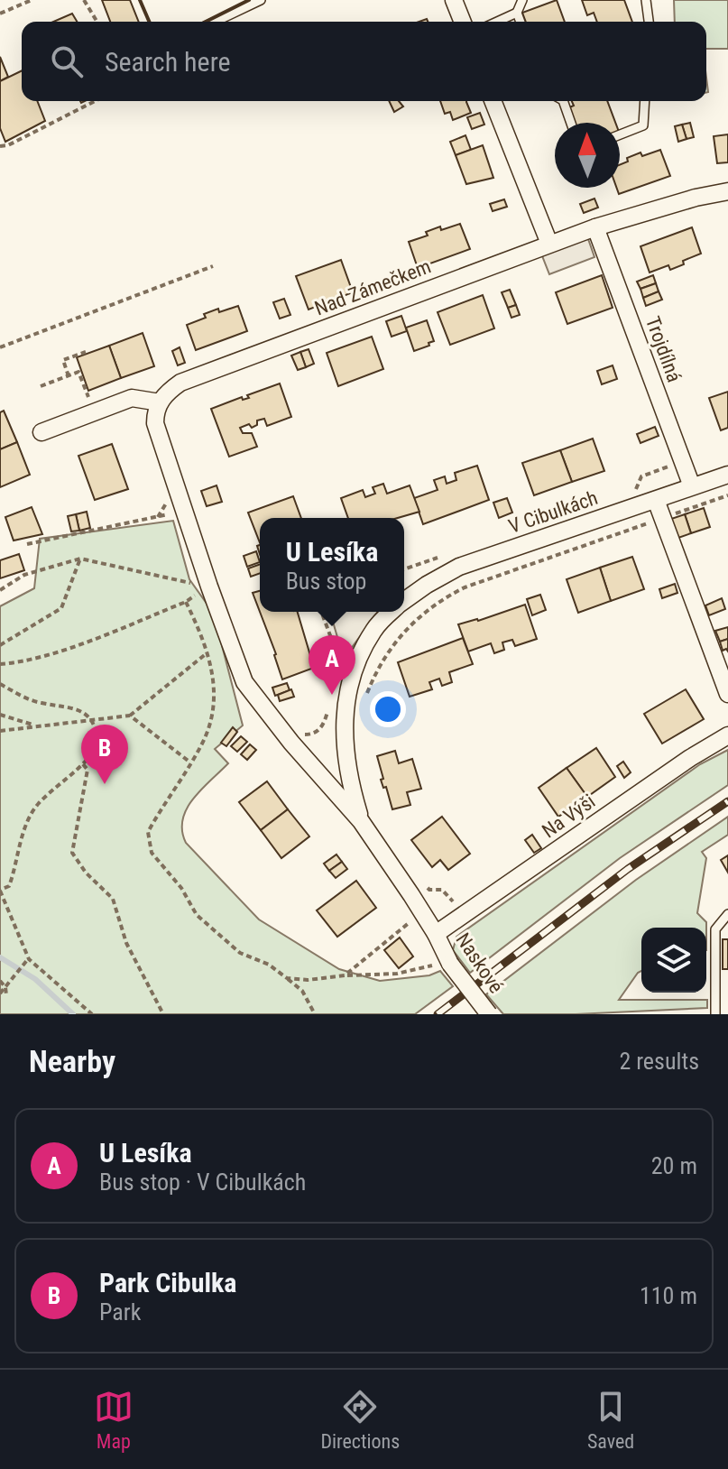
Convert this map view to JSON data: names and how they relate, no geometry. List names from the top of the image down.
{
  "streets": {
    "street": [
      "Nad Zámečkem",
      "Trojdílná",
      "V Cibulkách",
      "Na Výši",
      "Naskové"
    ]
  },
  "crossings": [
    ["Nad Zámečkem", "Trojdílná"],
    ["Trojdílná", "V Cibulkách"],
    ["V Cibulkách", "Naskové"],
    ["Na Výši", "Naskové"]
  ],
  "north": "top",
  "page": {
    "search": "Search here",
    "popup": ["U Lesíka", "Bus stop"],
    "pins": ["A", "B"],
    "heading": ["Nearby", "2 results"],
    "list": [
      {
        "mark": "A",
        "name": "U Lesíka",
        "note": "Bus stop · V Cibulkách",
        "value": "20 m"
      },
      {
        "mark": "B",
        "name": "Park Cibulka",
        "note": "Park",
        "value": "110 m"
      }
    ],
    "nav": ["Map", "Directions", "Saved"]
  }
}
